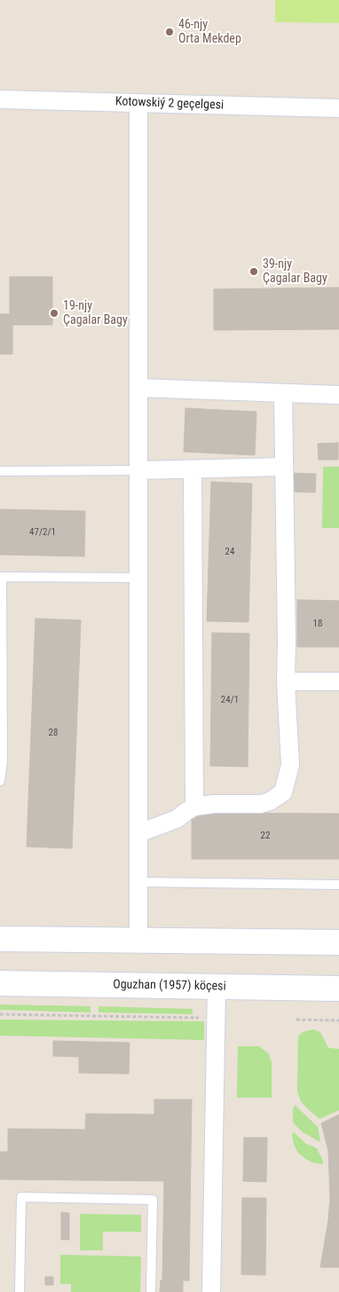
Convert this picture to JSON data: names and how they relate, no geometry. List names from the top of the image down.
{
  "streets": {
    "main road": ["Oguzhan (1957) köçesi"],
    "street": ["Kotowskiý 2 geçelgesi"]
  },
  "places": ["46-njy Orta Mekdep", "39-njy Çagalar Bagy", "19-njy Çagalar Bagy"],
  "house_numbers": [
    "47/2/1",
    "24",
    "18",
    "24/1",
    "28",
    "22"
  ]
}
